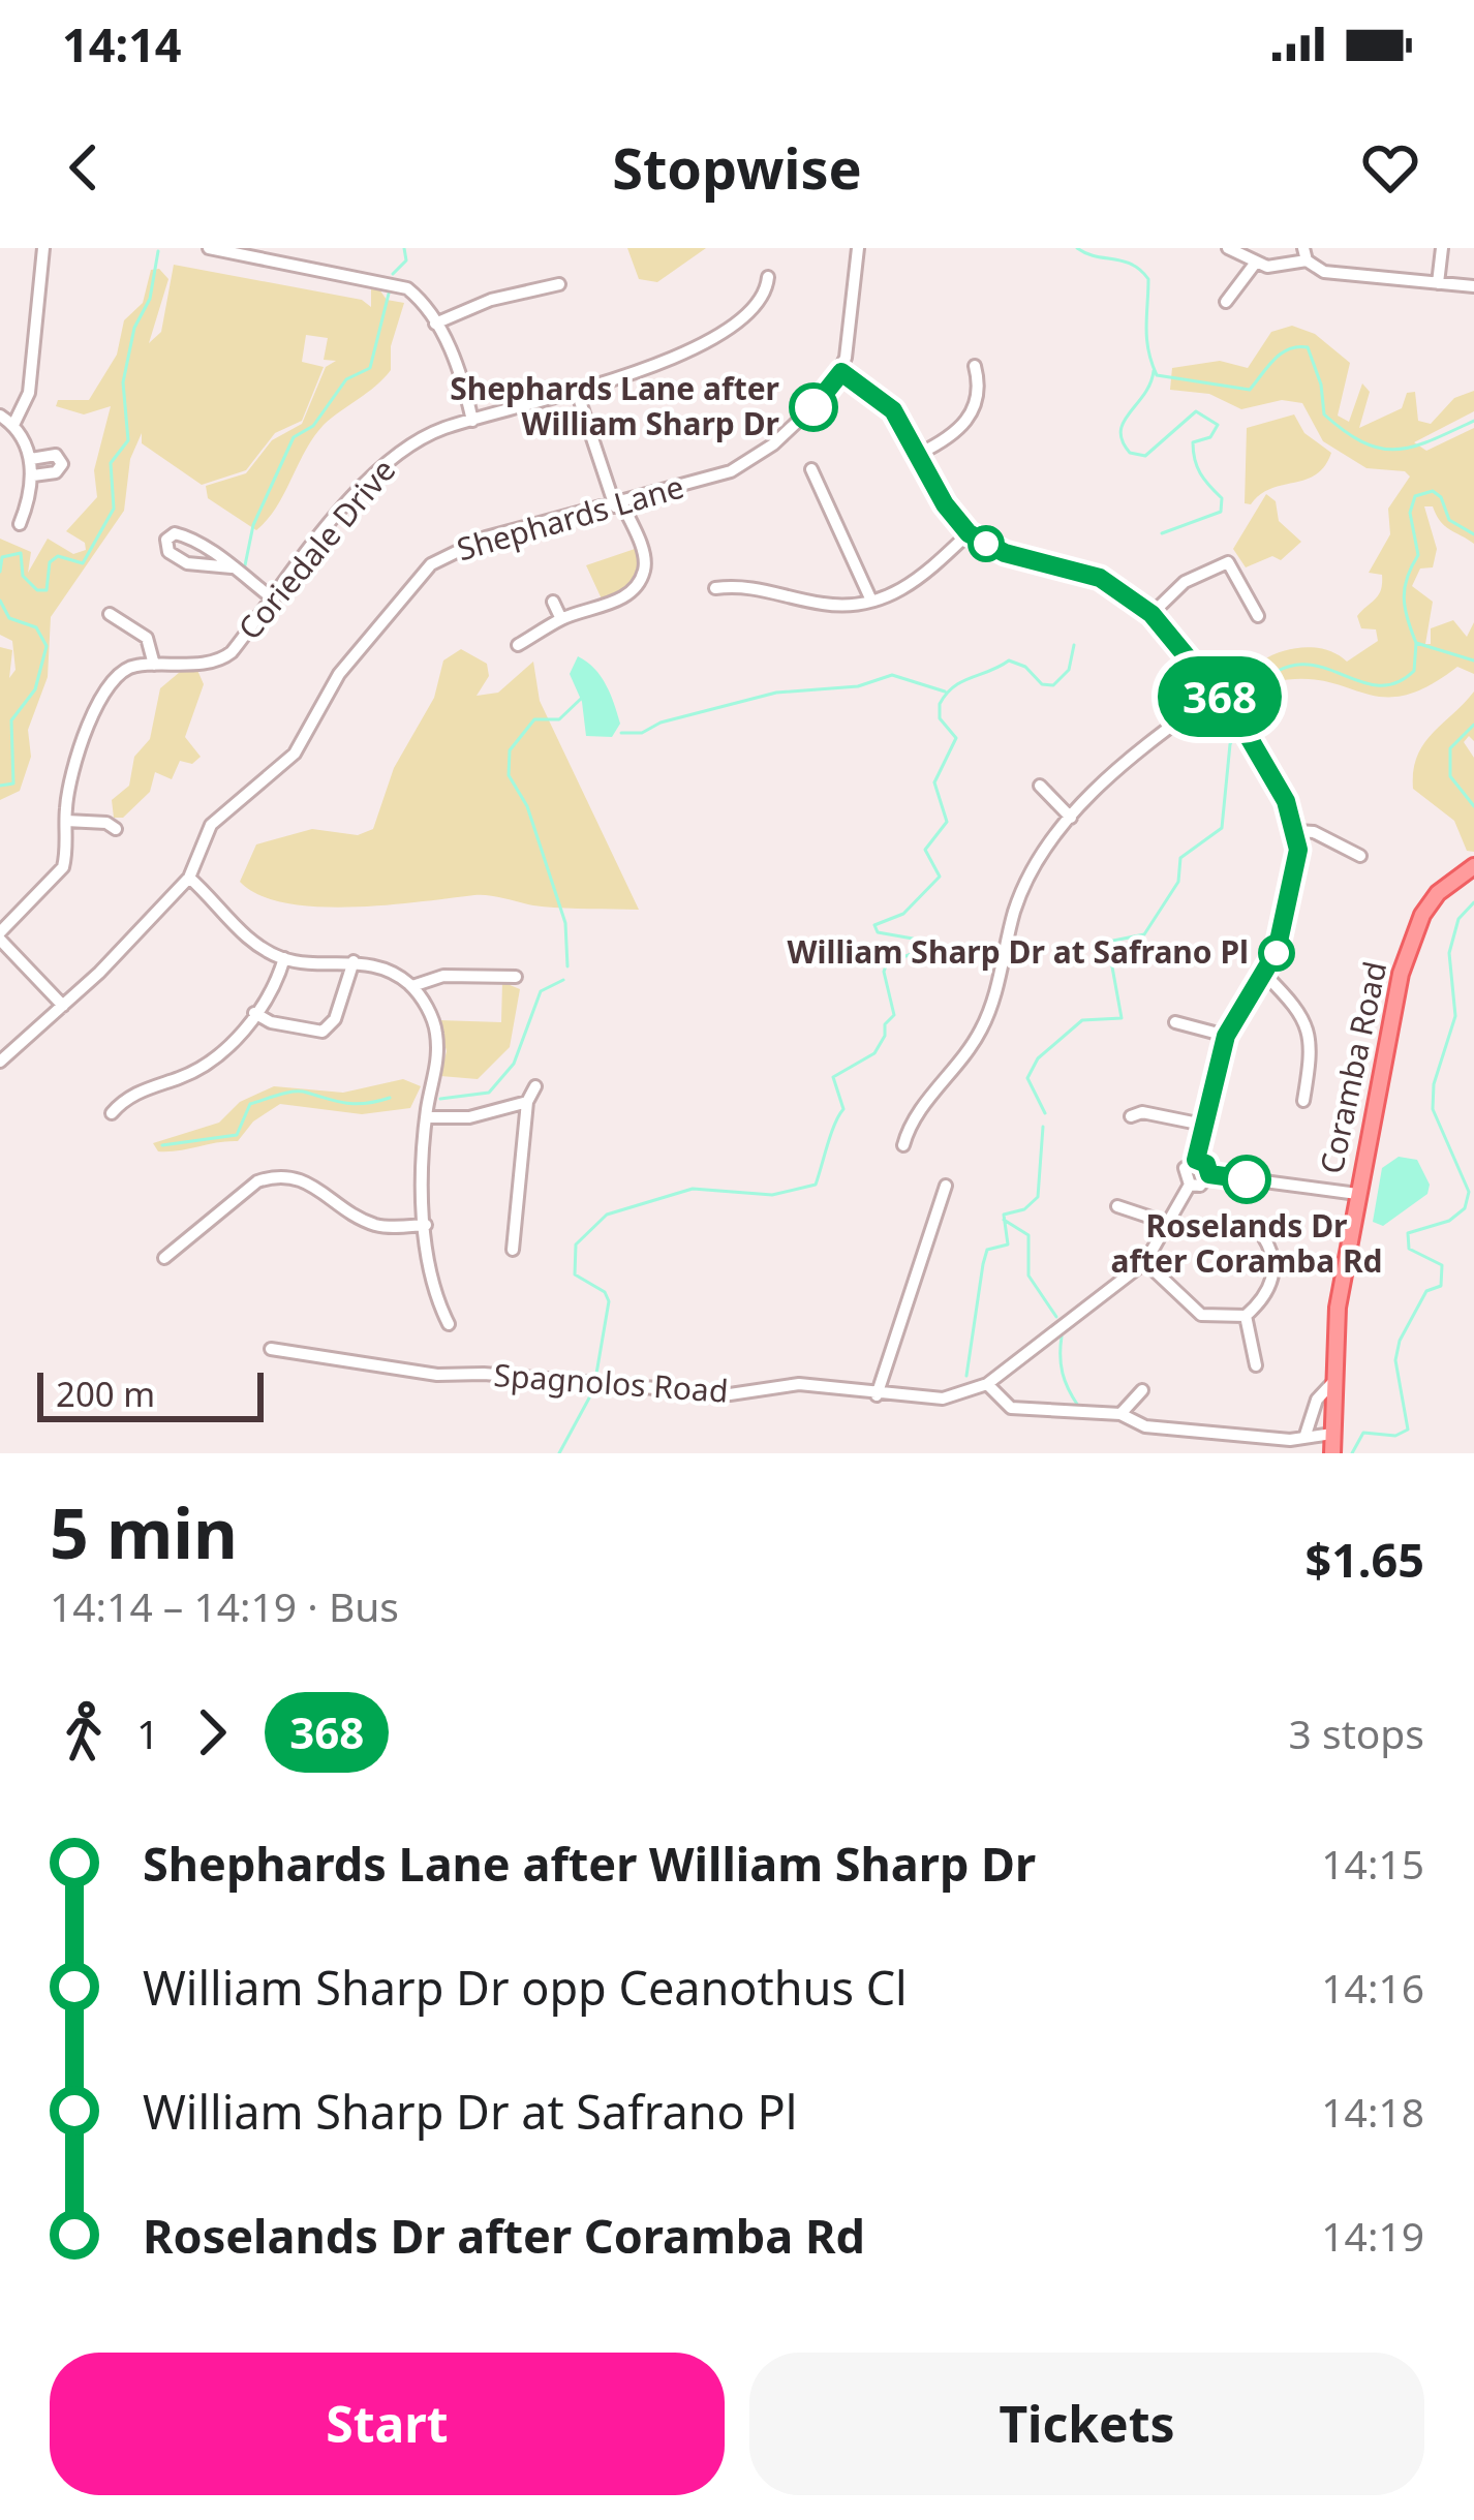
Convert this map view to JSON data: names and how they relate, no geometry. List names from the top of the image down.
{
  "streets": {
    "main road": ["Coramba Road"],
    "street": ["Shephards Lane", "Coriedale Drive", "Spagnolos Road"]
  },
  "places": ["Shephards Lane after William Sharp Dr", "William Sharp Dr at Safrano Pl", "Roselands Dr after Coramba Rd"],
  "lines": ["bus line 368"],
  "scale_bar": "200 m",
  "page": {
    "status": "14:14",
    "header": "Stopwise",
    "on_map": "368",
    "scale": "200 m",
    "heading": ["5 min", "14:14 – 14:19 · Bus", "$1.65"],
    "legs": ["1", "368", "3 stops"],
    "list": [
      {
        "name": "Shephards Lane after William Sharp Dr",
        "value": "14:15"
      },
      {
        "name": "William Sharp Dr opp Ceanothus Cl",
        "value": "14:16"
      },
      {
        "name": "William Sharp Dr at Safrano Pl",
        "value": "14:18"
      },
      {
        "name": "Roselands Dr after Coramba Rd",
        "value": "14:19"
      }
    ],
    "buttons": ["Start", "Tickets"]
  }
}
